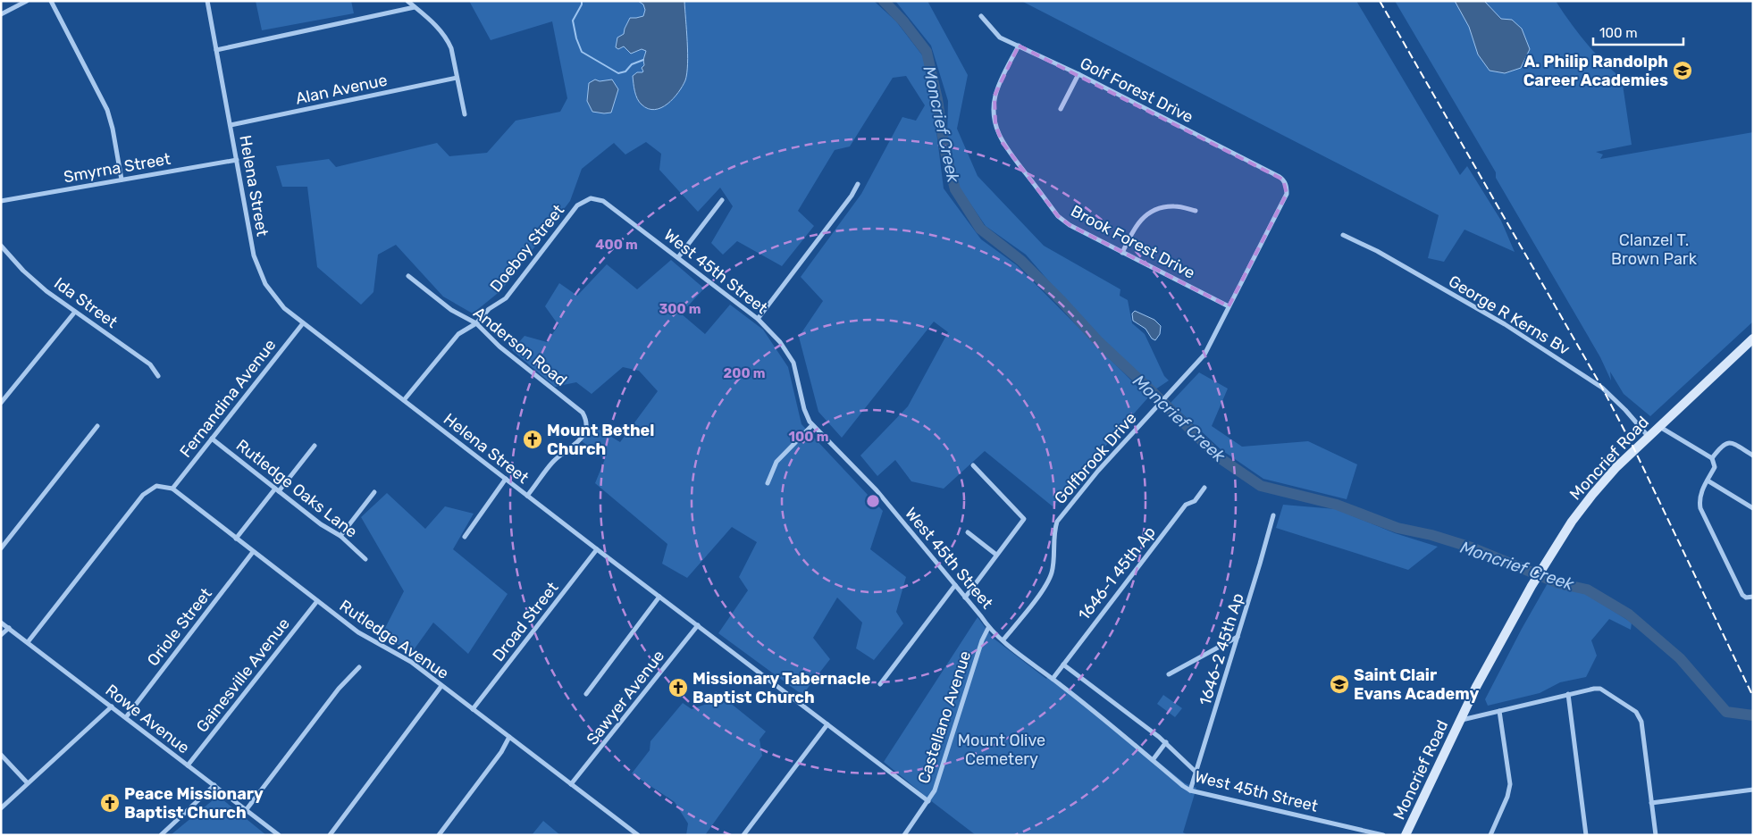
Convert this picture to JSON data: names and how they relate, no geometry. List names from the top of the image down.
{
  "streets": {
    "main road": ["Moncrief Road"],
    "street": [
      "Alan Avenue",
      "Golf Forest Drive",
      "Smyrna Street",
      "Helena Street",
      "Brook Forest Drive",
      "Doeboy Street",
      "West 45th Street",
      "Ida Street",
      "George R Kerns Bv",
      "Anderson Road",
      "Fernandina Avenue",
      "Golfbrook Drive",
      "Rutledge Oaks Lane",
      "1646-1 45th Ap",
      "Droad Street",
      "Oriole Street",
      "Rutledge Avenue",
      "1646-2 45th Ap",
      "Gainesville Avenue",
      "Sawyer Avenue",
      "Castellano Avenue",
      "Rowe Avenue"
    ]
  },
  "crossings": [
    ["Alan Avenue", "Helena Street"],
    ["Golf Forest Drive", "Brook Forest Drive"],
    ["Golf Forest Drive", "Golfbrook Drive"],
    ["Smyrna Street", "Helena Street"],
    ["Helena Street", "Doeboy Street"],
    ["Helena Street", "Anderson Road"],
    ["Helena Street", "Fernandina Avenue"],
    ["Helena Street", "Droad Street"],
    ["Helena Street", "Sawyer Avenue"],
    ["Helena Street", "Castellano Avenue"],
    ["Brook Forest Drive", "Golfbrook Drive"],
    ["Doeboy Street", "West 45th Street"],
    ["Doeboy Street", "Anderson Road"],
    ["West 45th Street", "Golfbrook Drive"],
    ["West 45th Street", "1646-1 45th Ap"],
    ["West 45th Street", "1646-2 45th Ap"],
    ["West 45th Street", "Castellano Avenue"],
    ["George R Kerns Bv", "Moncrief Road"],
    ["Fernandina Avenue", "Rutledge Oaks Lane"],
    ["Fernandina Avenue", "Rutledge Avenue"],
    ["Droad Street", "Rutledge Avenue"],
    ["Oriole Street", "Rutledge Avenue"],
    ["Oriole Street", "Rowe Avenue"],
    ["Rutledge Avenue", "Gainesville Avenue"],
    ["Rutledge Avenue", "Sawyer Avenue"],
    ["Rutledge Avenue", "Rowe Avenue"],
    ["Gainesville Avenue", "Rowe Avenue"]
  ],
  "water": ["Moncrief Creek"],
  "parks": ["Clanzel T. Brown Park", "Mount Olive Cemetery"],
  "places": {
    "school or university": ["A. Philip Randolph Career Academies", "Saint Clair Evans Academy"],
    "church": ["Mount Bethel Church", "Missionary Tabernacle Baptist Church", "Peace Missionary Baptist Church"]
  },
  "scale_bar": "100 m",
  "rings": [
    "400 m",
    "300 m",
    "200 m",
    "100 m"
  ]
}
